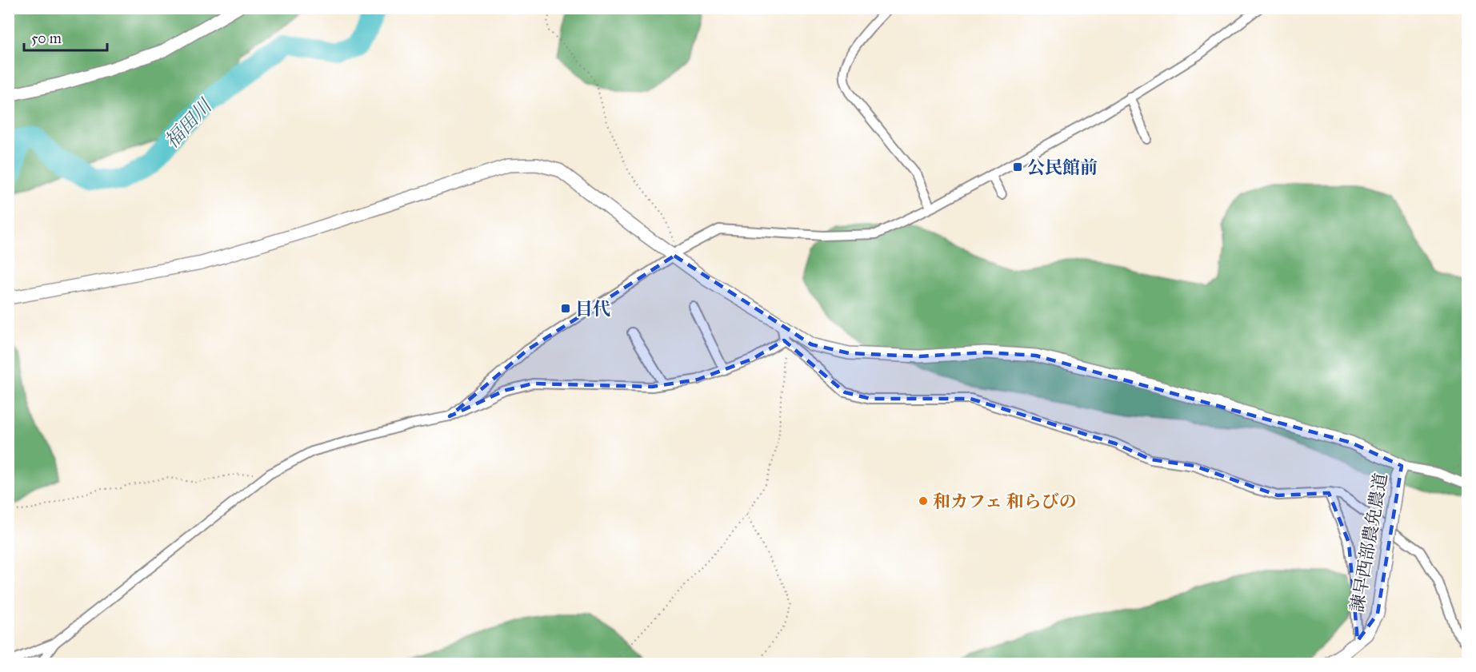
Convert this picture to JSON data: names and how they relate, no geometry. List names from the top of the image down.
{
  "streets": {
    "street": ["諫早西部農免農道"]
  },
  "water": ["福田川"],
  "places": {
    "transit": ["公民館前", "目代"],
    "other": ["和カフェ 和らびの"]
  },
  "scale_bar": "50 m"
}
